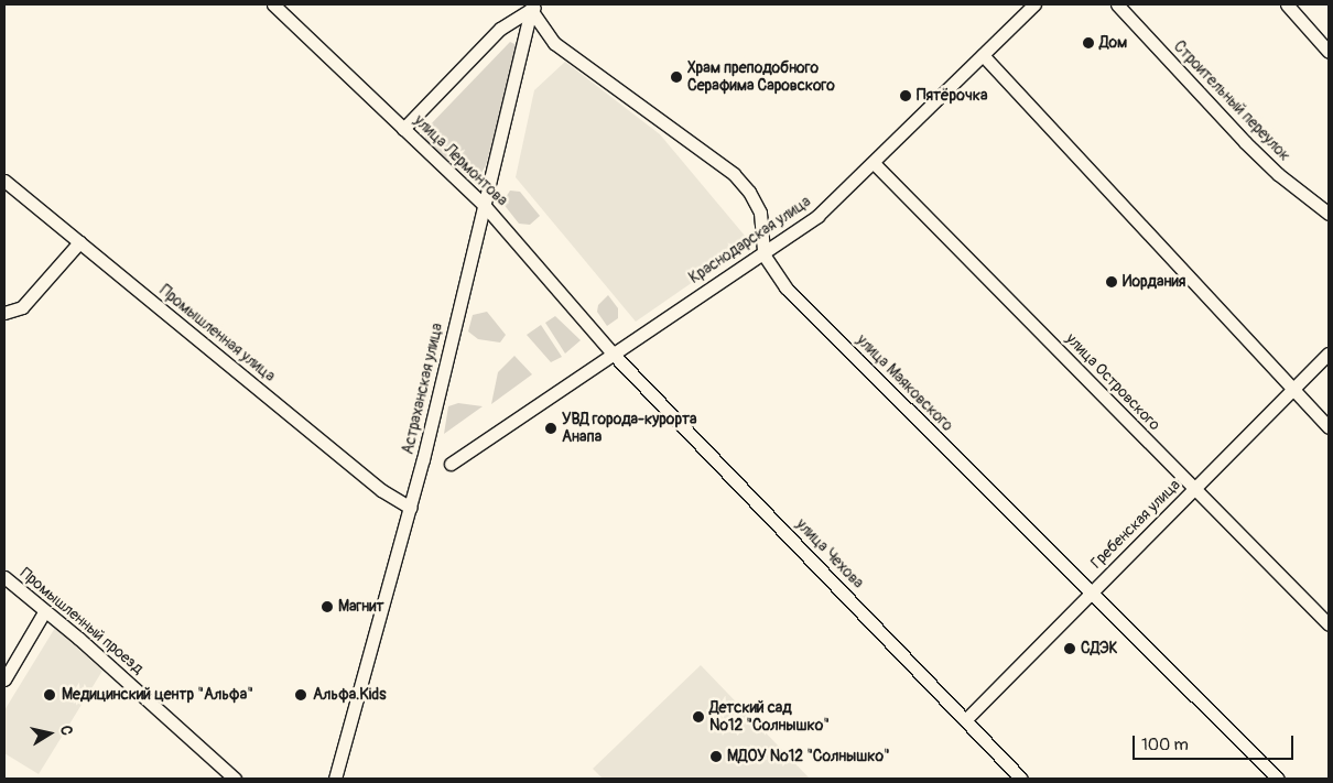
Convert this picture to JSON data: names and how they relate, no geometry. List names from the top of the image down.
{
  "streets": {
    "street": [
      "Строительный переулок",
      "улица Лермонтова",
      "Краснодарская улица",
      "Промышленная улица",
      "улица Островского",
      "улица Маяковского",
      "Астраханская улица",
      "Гребенская улица",
      "улица Чехова",
      "Промышленный проезд"
    ]
  },
  "crossings": [
    ["улица Лермонтова", "Краснодарская улица"],
    ["улица Лермонтова", "Астраханская улица"],
    ["улица Лермонтова", "улица Чехова"],
    ["Краснодарская улица", "улица Островского"],
    ["Краснодарская улица", "улица Маяковского"],
    ["Краснодарская улица", "улица Чехова"],
    ["Промышленная улица", "Астраханская улица"],
    ["улица Островского", "Гребенская улица"],
    ["улица Маяковского", "Астраханская улица"],
    ["улица Маяковского", "Гребенская улица"],
    ["Гребенская улица", "улица Чехова"]
  ],
  "places": [
    "Дом",
    "Храм преподобного Серафима Саровского",
    "Пятёрочка",
    "Иордания",
    "УВД города-курорта Анапа",
    "Магнит",
    "СДЭК",
    "Медицинский центр \"Альфа\"",
    "Альфа.Kids",
    "Детский сад №12 \"Солнышко\"",
    "МДОУ №12 \"Солнышко\""
  ],
  "scale_bar": "100 m",
  "north": "right"
}
